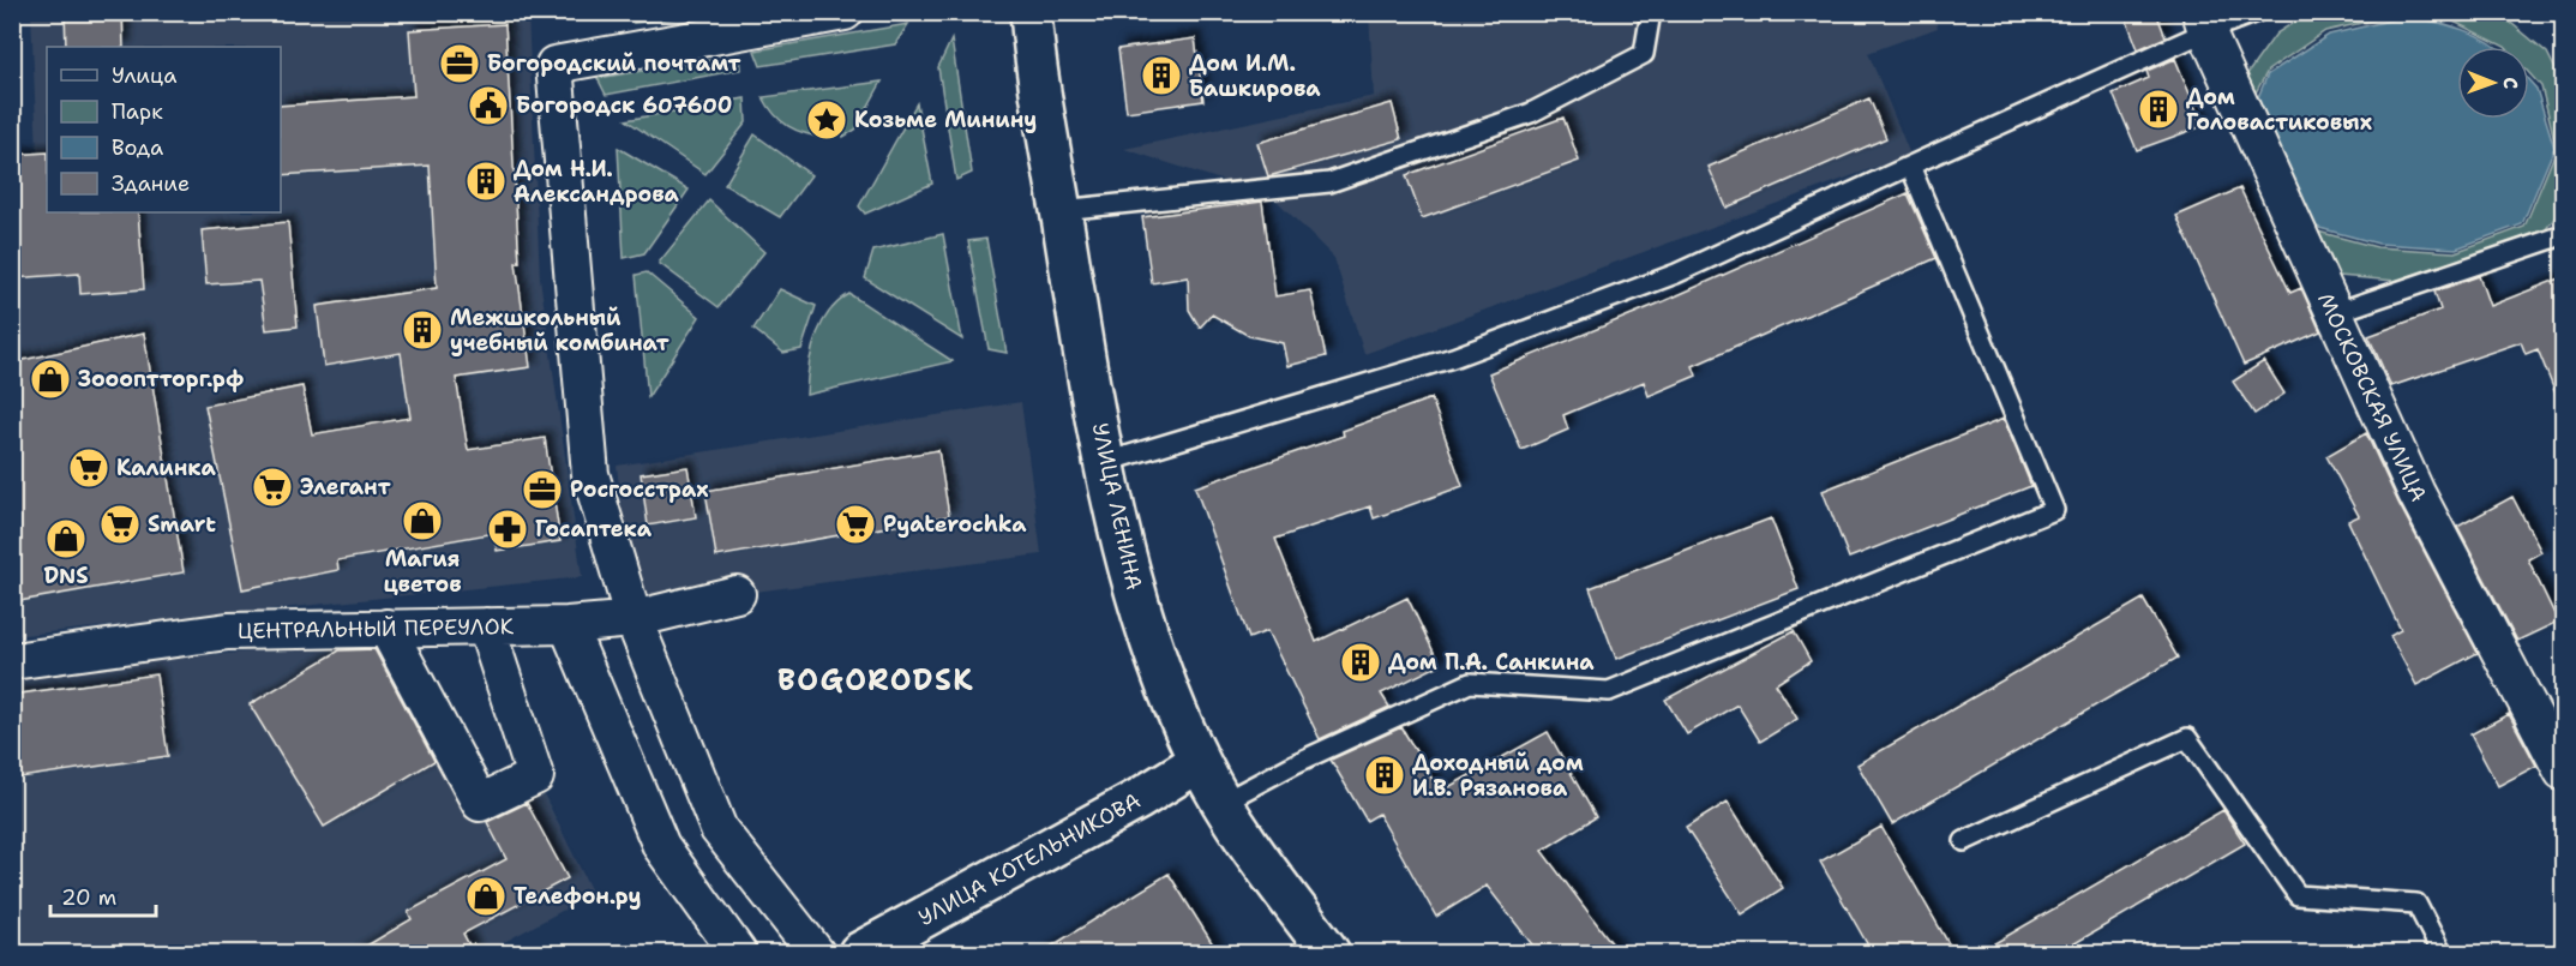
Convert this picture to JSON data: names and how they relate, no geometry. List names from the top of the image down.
{
  "streets": {
    "main road": ["УЛИЦА ЛЕНИНА", "УЛИЦА КОТЕЛЬНИКОВА"],
    "street": ["МОСКОВСКАЯ УЛИЦА", "ЦЕНТРАЛЬНЫЙ ПЕРЕУЛОК"]
  },
  "crossings": [
    ["УЛИЦА ЛЕНИНА", "УЛИЦА КОТЕЛЬНИКОВА"]
  ],
  "districts": ["BOGORODSK"],
  "places": {
    "office": ["Богородский почтамт", "Росгосстрах"],
    "building": [
      "Дом И.М. Башкирова",
      "Дом Головастиковых",
      "Дом Н.И. Александрова",
      "Межшкольный учебный комбинат",
      "Дом П.А. Санкина",
      "Доходный дом И.В. Рязанова"
    ],
    "public building": ["Богородск 607600"],
    "place": ["Козьме Минину"],
    "shop": [
      "Зоооптторг.рф",
      "Магия цветов",
      "DNS",
      "Телефон.ру"
    ],
    "supermarket": [
      "Калинка",
      "Элегант",
      "Smart",
      "Pyaterochka"
    ],
    "pharmacy": ["Госаптека"]
  },
  "legend": [
    "Улица",
    "Парк",
    "Вода",
    "Здание"
  ],
  "scale_bar": "20 m",
  "north": "right"
}
